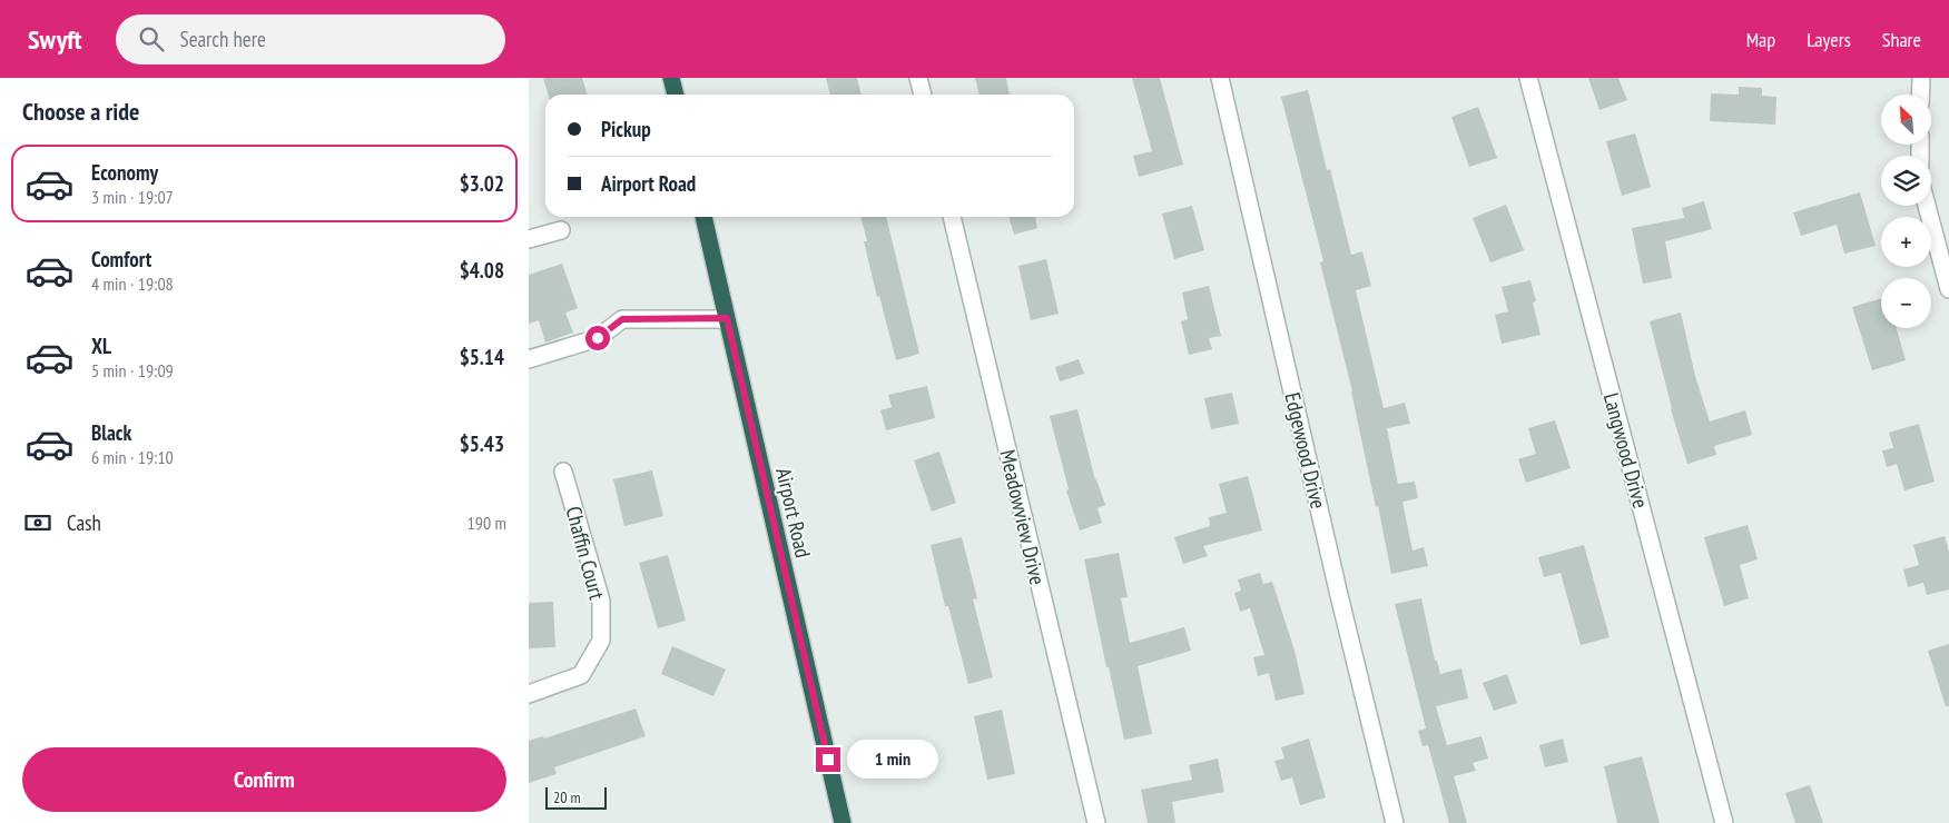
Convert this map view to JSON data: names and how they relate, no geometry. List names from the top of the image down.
{
  "streets": {
    "highway": ["Airport Road"],
    "street": [
      "Edgewood Drive",
      "Langwood Drive",
      "Meadowview Drive",
      "Chaffin Court"
    ]
  },
  "scale_bar": "20 m",
  "north": "top left",
  "page": {
    "header": "Swyft",
    "search": "Search here",
    "nav": ["Map", "Layers", "Share"],
    "heading": "Choose a ride",
    "map_buttons": ["+", "−"],
    "banner": ["Pickup", "Airport Road"],
    "list": [
      {
        "name": "Economy",
        "note": "3 min · 19:07",
        "value": "$3.02"
      },
      {
        "name": "Comfort",
        "note": "4 min · 19:08",
        "value": "$4.08"
      },
      {
        "name": "XL",
        "note": "5 min · 19:09",
        "value": "$5.14"
      },
      {
        "name": "Black",
        "note": "6 min · 19:10",
        "value": "$5.43"
      }
    ],
    "pay": ["Cash", "190 m"],
    "buttons": "Confirm",
    "bubble": "1 min",
    "scale": "20 m"
  }
}
